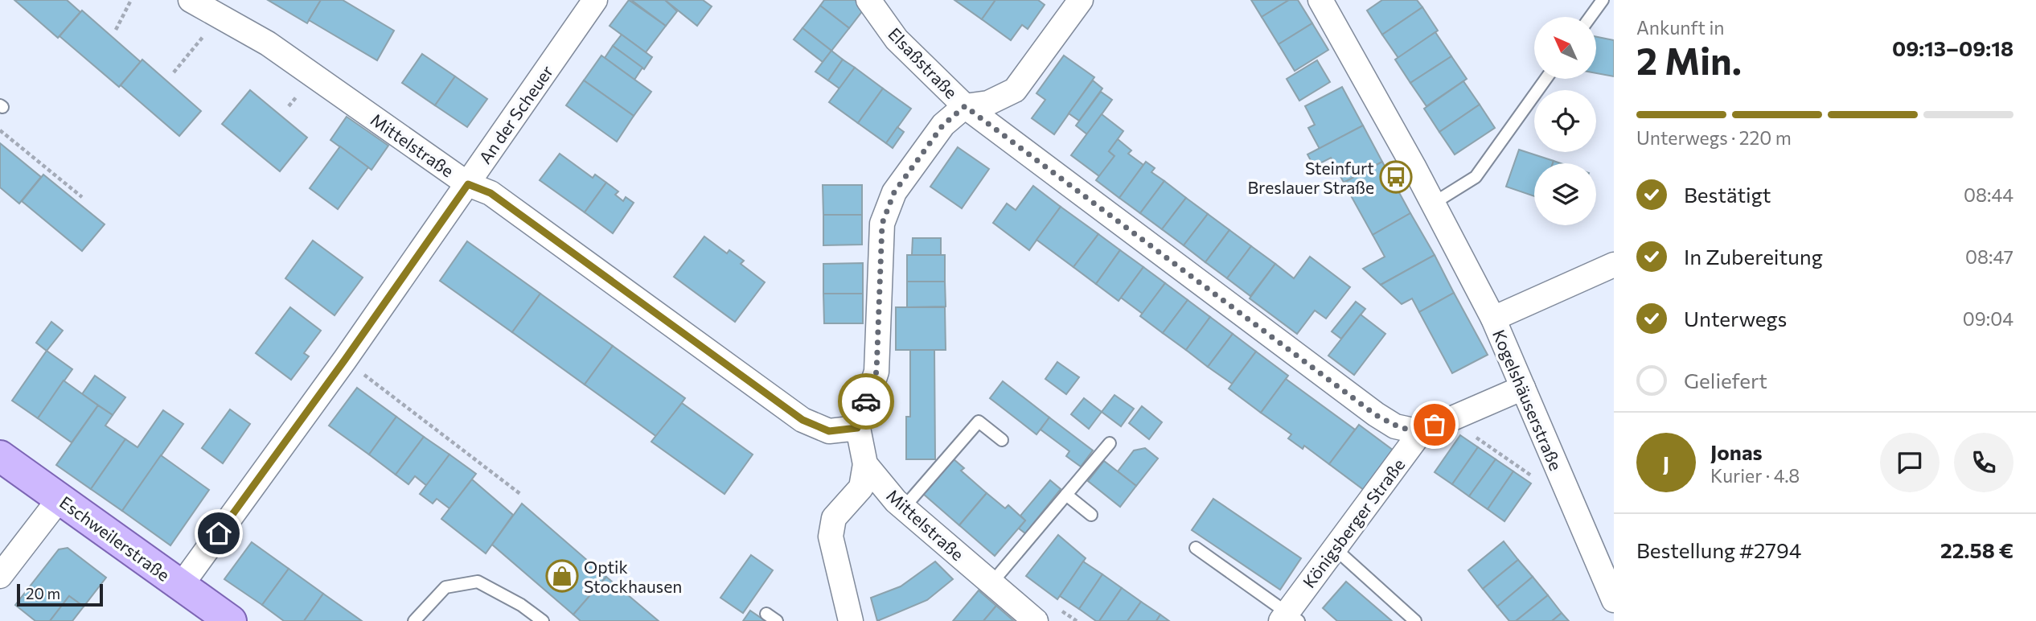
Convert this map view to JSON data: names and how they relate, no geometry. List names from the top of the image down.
{
  "streets": {
    "main road": ["Eschweilerstraße"],
    "street": [
      "Elsaßstraße",
      "An der Scheuer",
      "Mittelstraße",
      "Kogelshäuserstraße",
      "Königsberger Straße"
    ]
  },
  "crossings": [
    ["Elsaßstraße", "Königsberger Straße"],
    ["An der Scheuer", "Mittelstraße"],
    ["An der Scheuer", "Eschweilerstraße"],
    ["Kogelshäuserstraße", "Königsberger Straße"]
  ],
  "places": {
    "bus stop": ["Steinfurt Breslauer Straße"],
    "shop": ["Optik Stockhausen"]
  },
  "scale_bar": "20 m",
  "north": "top left",
  "page": {
    "heading": ["2 Min.", "Ankunft in", "09:13–09:18"],
    "panel": [
      "Jonas",
      "Kurier · 4.8",
      "Bestellung #2794",
      "22.58 €"
    ],
    "bar": "Unterwegs · 220 m",
    "list": [
      ["Bestätigt", "08:44"],
      ["In Zubereitung", "08:47"],
      ["Unterwegs", "09:04"],
      "Geliefert"
    ],
    "round": "J",
    "scale": "20 m"
  }
}
